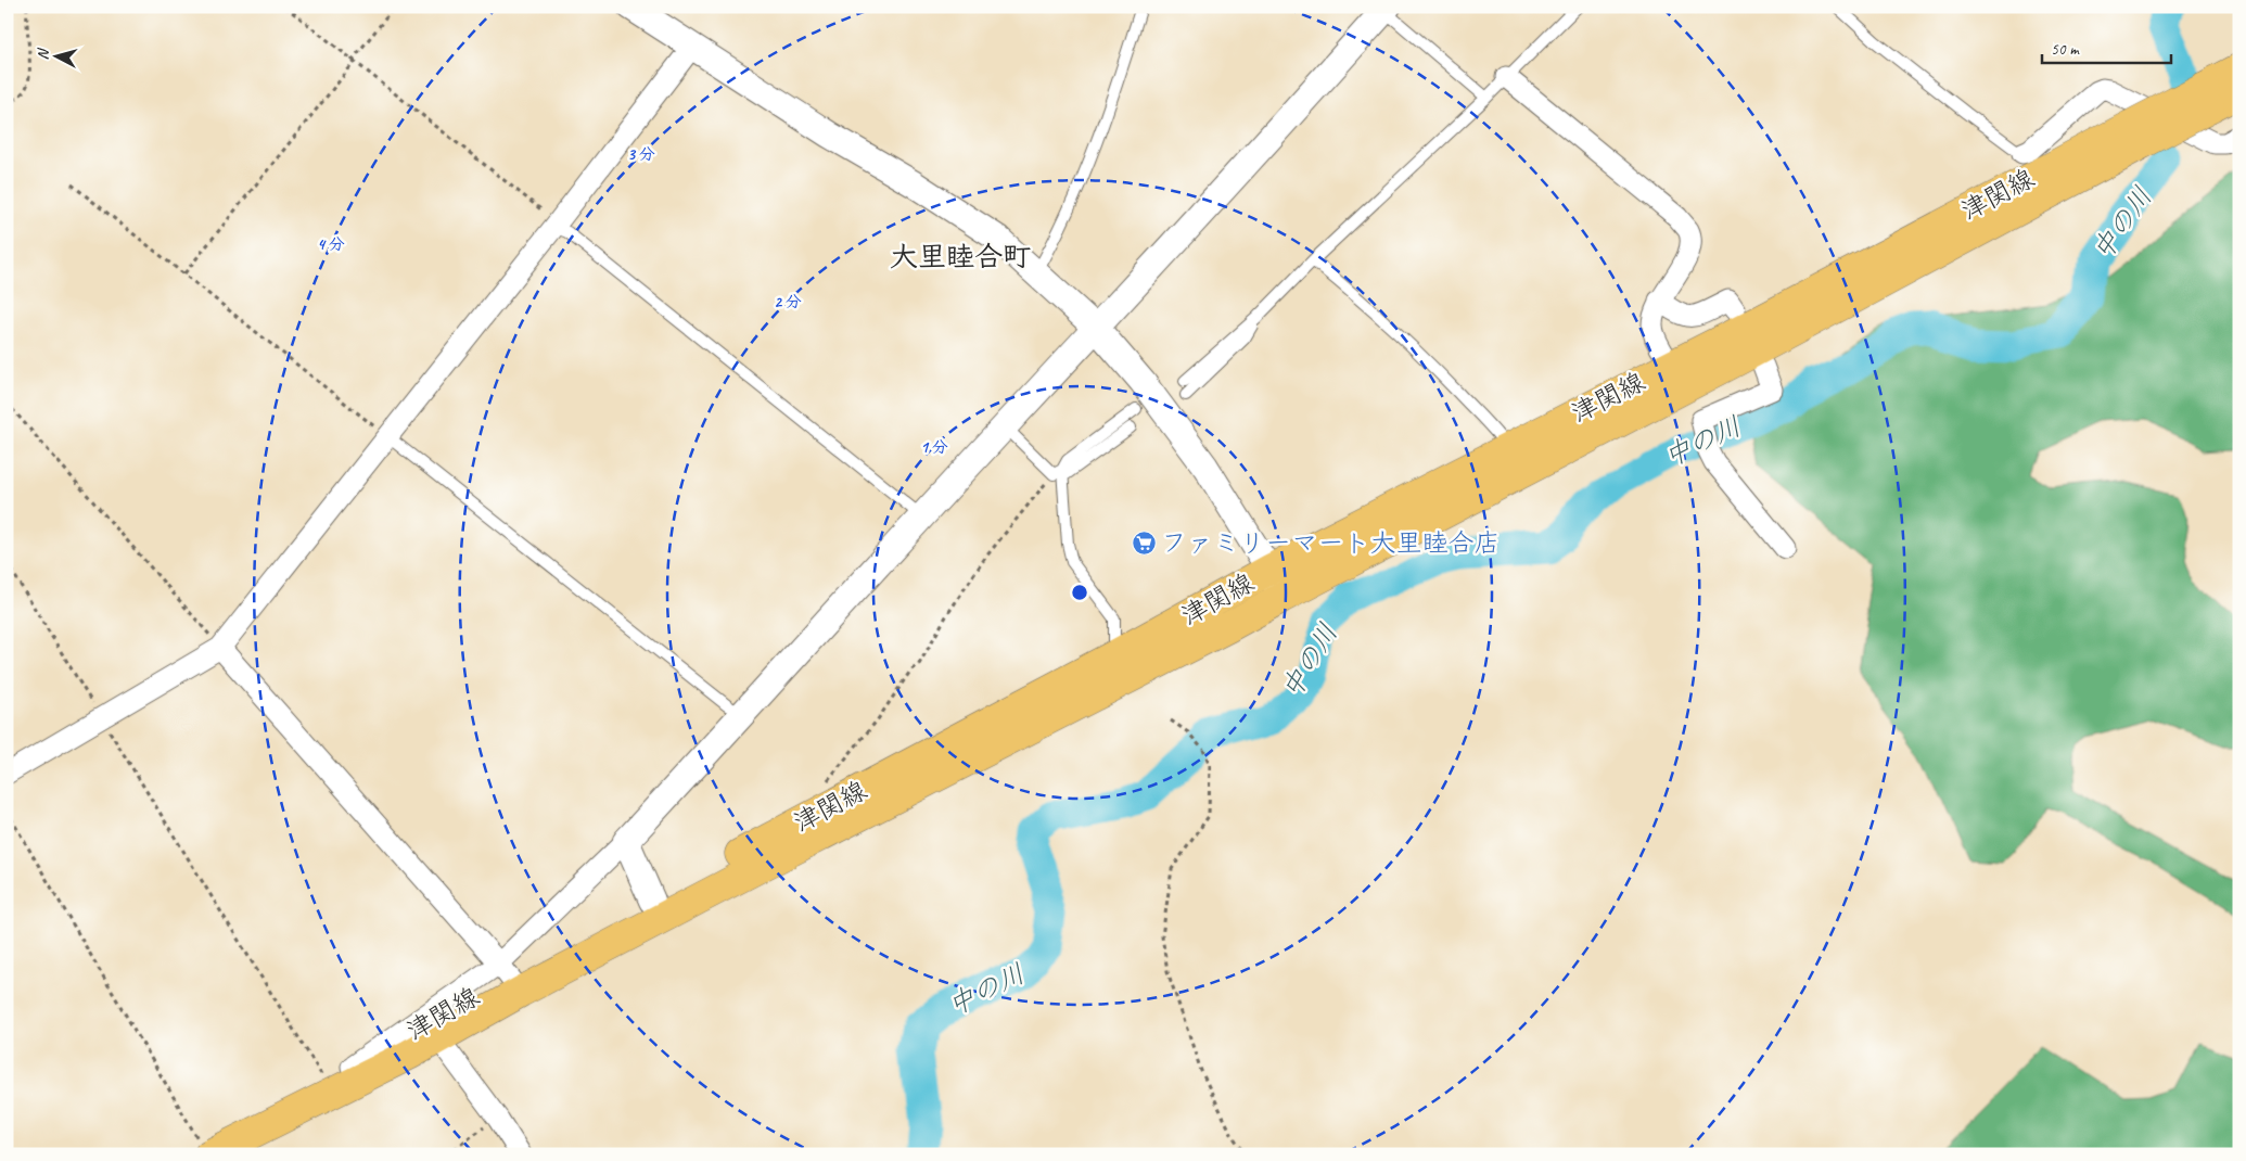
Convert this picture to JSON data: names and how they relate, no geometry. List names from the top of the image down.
{
  "streets": {
    "main road": ["津関線"]
  },
  "districts": ["大里睦合町"],
  "water": ["中の川"],
  "places": {
    "supermarket": ["ファミリーマート大里睦合店"]
  },
  "scale_bar": "50 m",
  "north": "left",
  "rings": [
    "3 分",
    "4 分",
    "2 分",
    "1 分"
  ]
}
